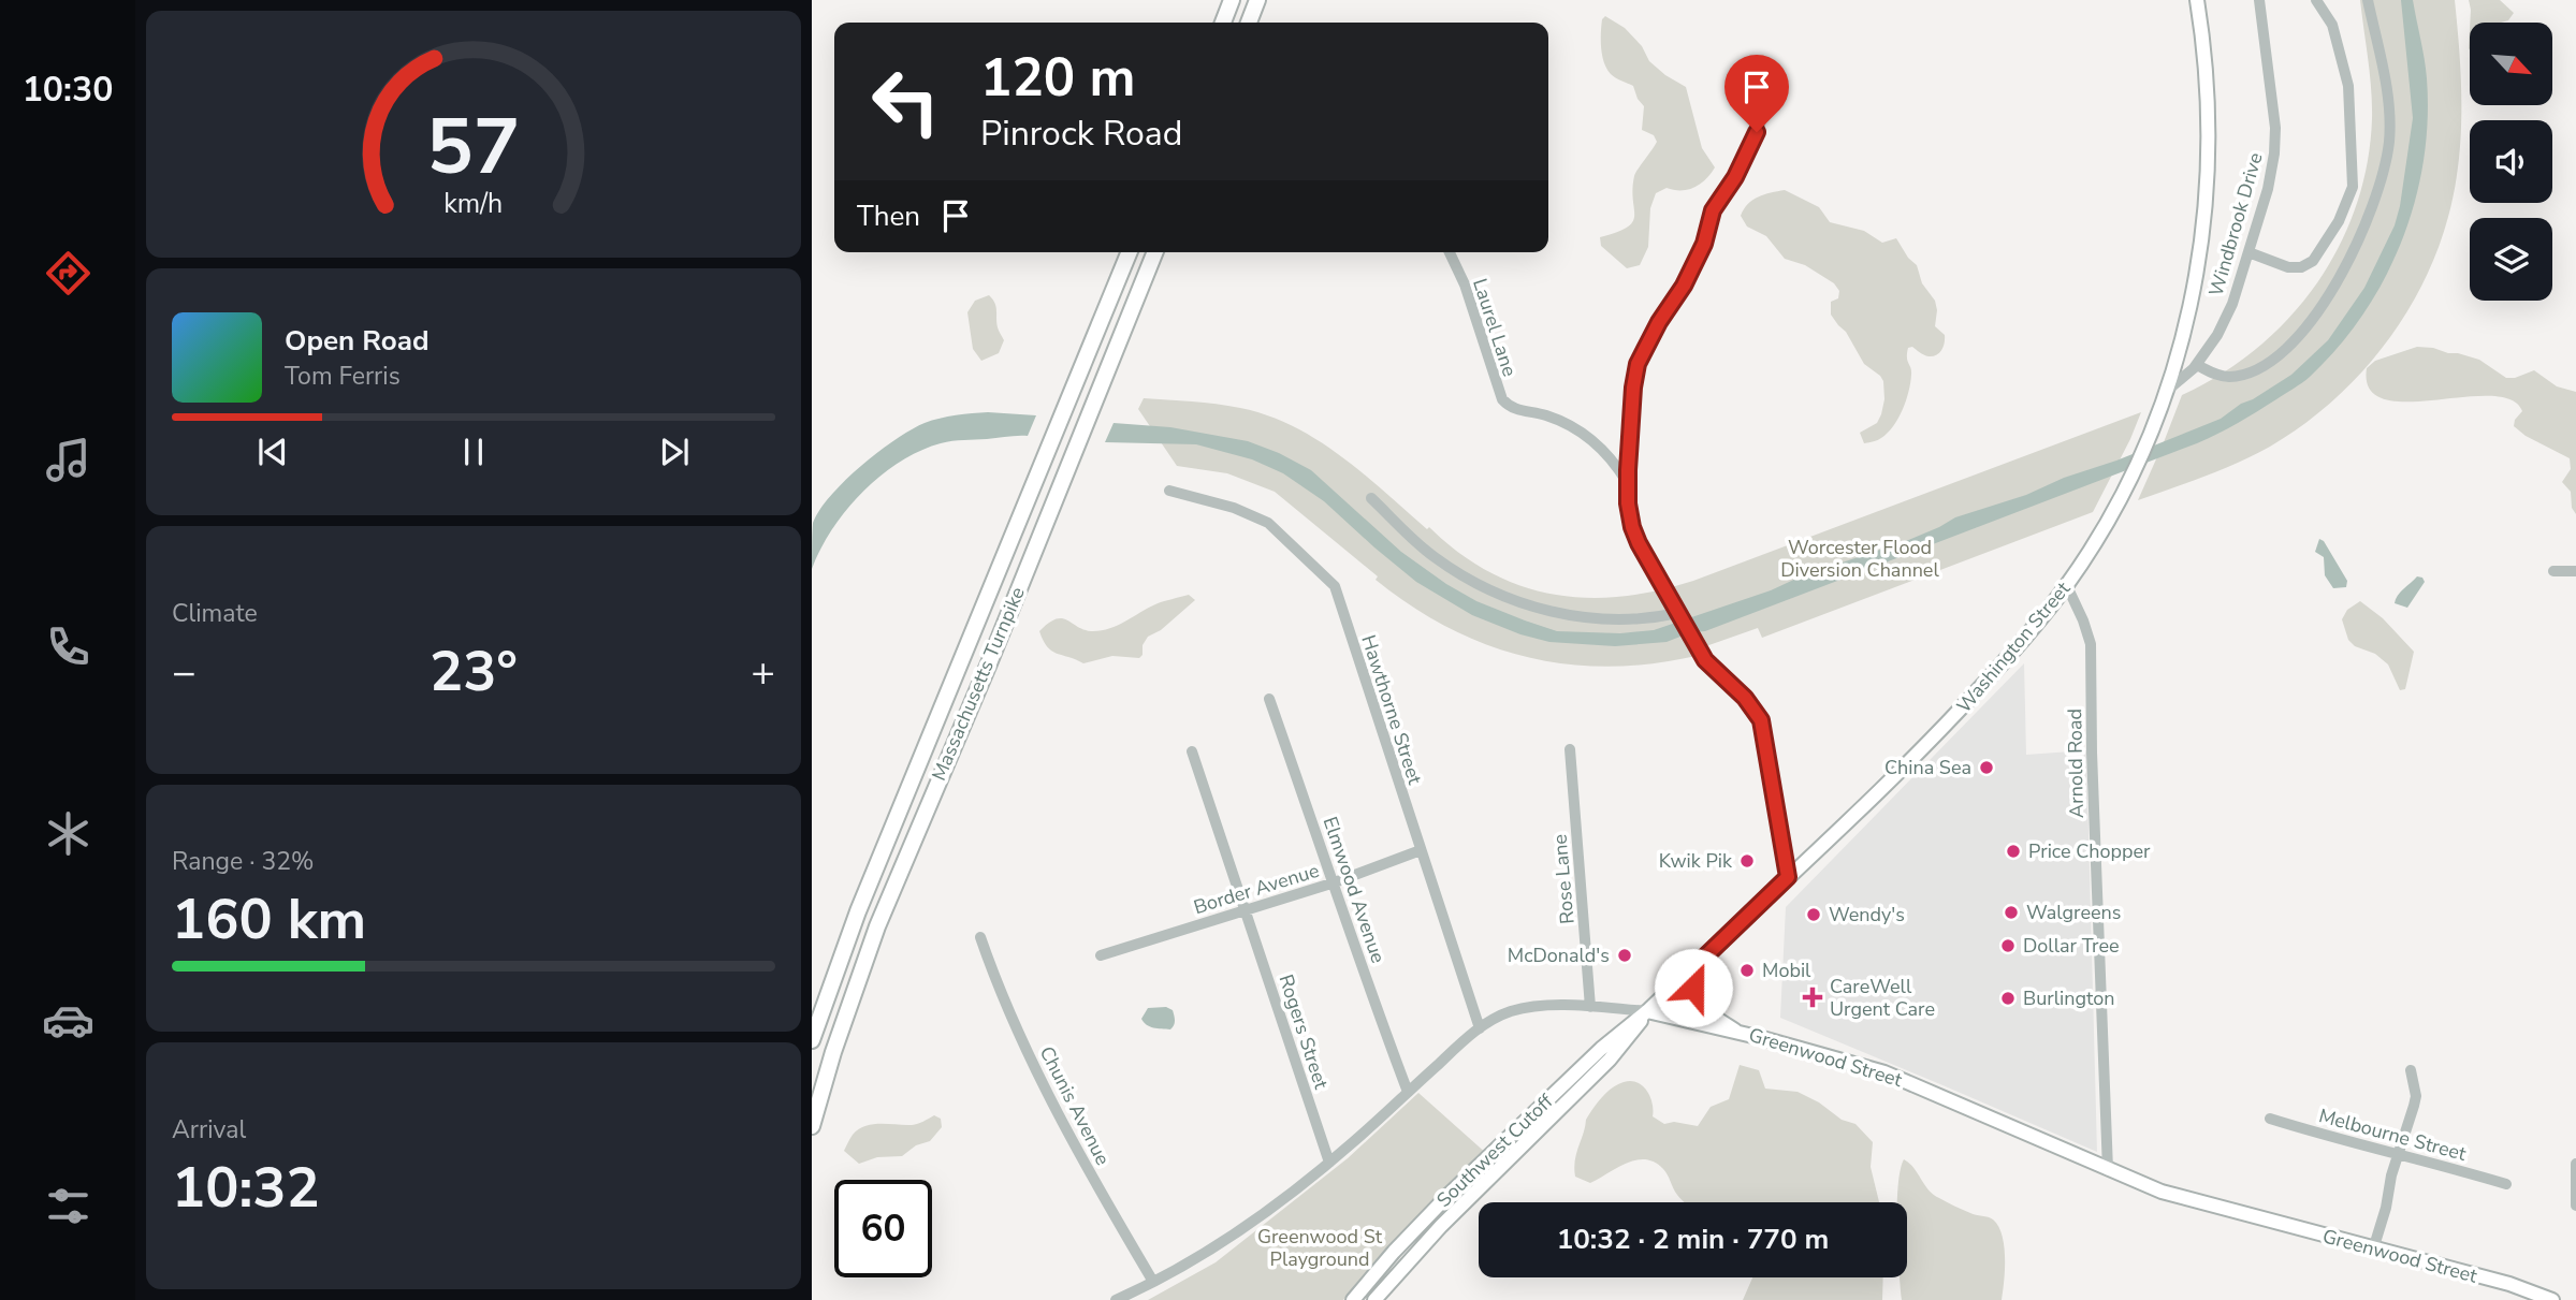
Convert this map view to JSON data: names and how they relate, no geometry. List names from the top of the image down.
{
  "streets": {
    "highway": ["Massachusetts Turnpike"],
    "main road": ["Washington Street", "Greenwood Street", "Southwest Cutoff"],
    "street": [
      "Windbrook Drive",
      "Laurel Lane",
      "Hawthorne Street",
      "Arnold Road",
      "Rose Lane",
      "Border Avenue",
      "Elmwood Avenue",
      "Rogers Street",
      "Chunis Avenue",
      "Melbourne Street"
    ]
  },
  "crossings": [
    ["Windbrook Drive", "Washington Street"],
    ["Washington Street", "Arnold Road"],
    ["Washington Street", "Southwest Cutoff"],
    ["Hawthorne Street", "Border Avenue"],
    ["Hawthorne Street", "Greenwood Street"],
    ["Arnold Road", "Greenwood Street"],
    ["Rose Lane", "Greenwood Street"],
    ["Border Avenue", "Elmwood Avenue"],
    ["Border Avenue", "Rogers Street"],
    ["Elmwood Avenue", "Greenwood Street"],
    ["Rogers Street", "Greenwood Street"],
    ["Greenwood Street", "Chunis Avenue"],
    ["Greenwood Street", "Southwest Cutoff"]
  ],
  "parks": ["Worcester Flood Diversion Channel", "Greenwood St Playground"],
  "places": {
    "other": [
      "China Sea",
      "Price Chopper",
      "Kwik Pik",
      "Walgreens",
      "Wendy's",
      "Dollar Tree",
      "McDonald's",
      "Mobil",
      "Burlington"
    ],
    "health": ["CareWell Urgent Care"]
  },
  "north": "bottom right",
  "page": {
    "tabs": "10:30",
    "turn": ["120 m", "Pinrock Road"],
    "then": "Then",
    "song": ["Open Road", "Tom Ferris"],
    "tile": [
      "Climate",
      ["Range · 32%", "160 km"],
      ["Arrival", "10:32"]
    ],
    "heat": ["−", "23°", "+"],
    "limit": "60",
    "trip": "10:32 · 2 min · 770 m",
    "gauge": ["57", "km/h"]
  }
}
